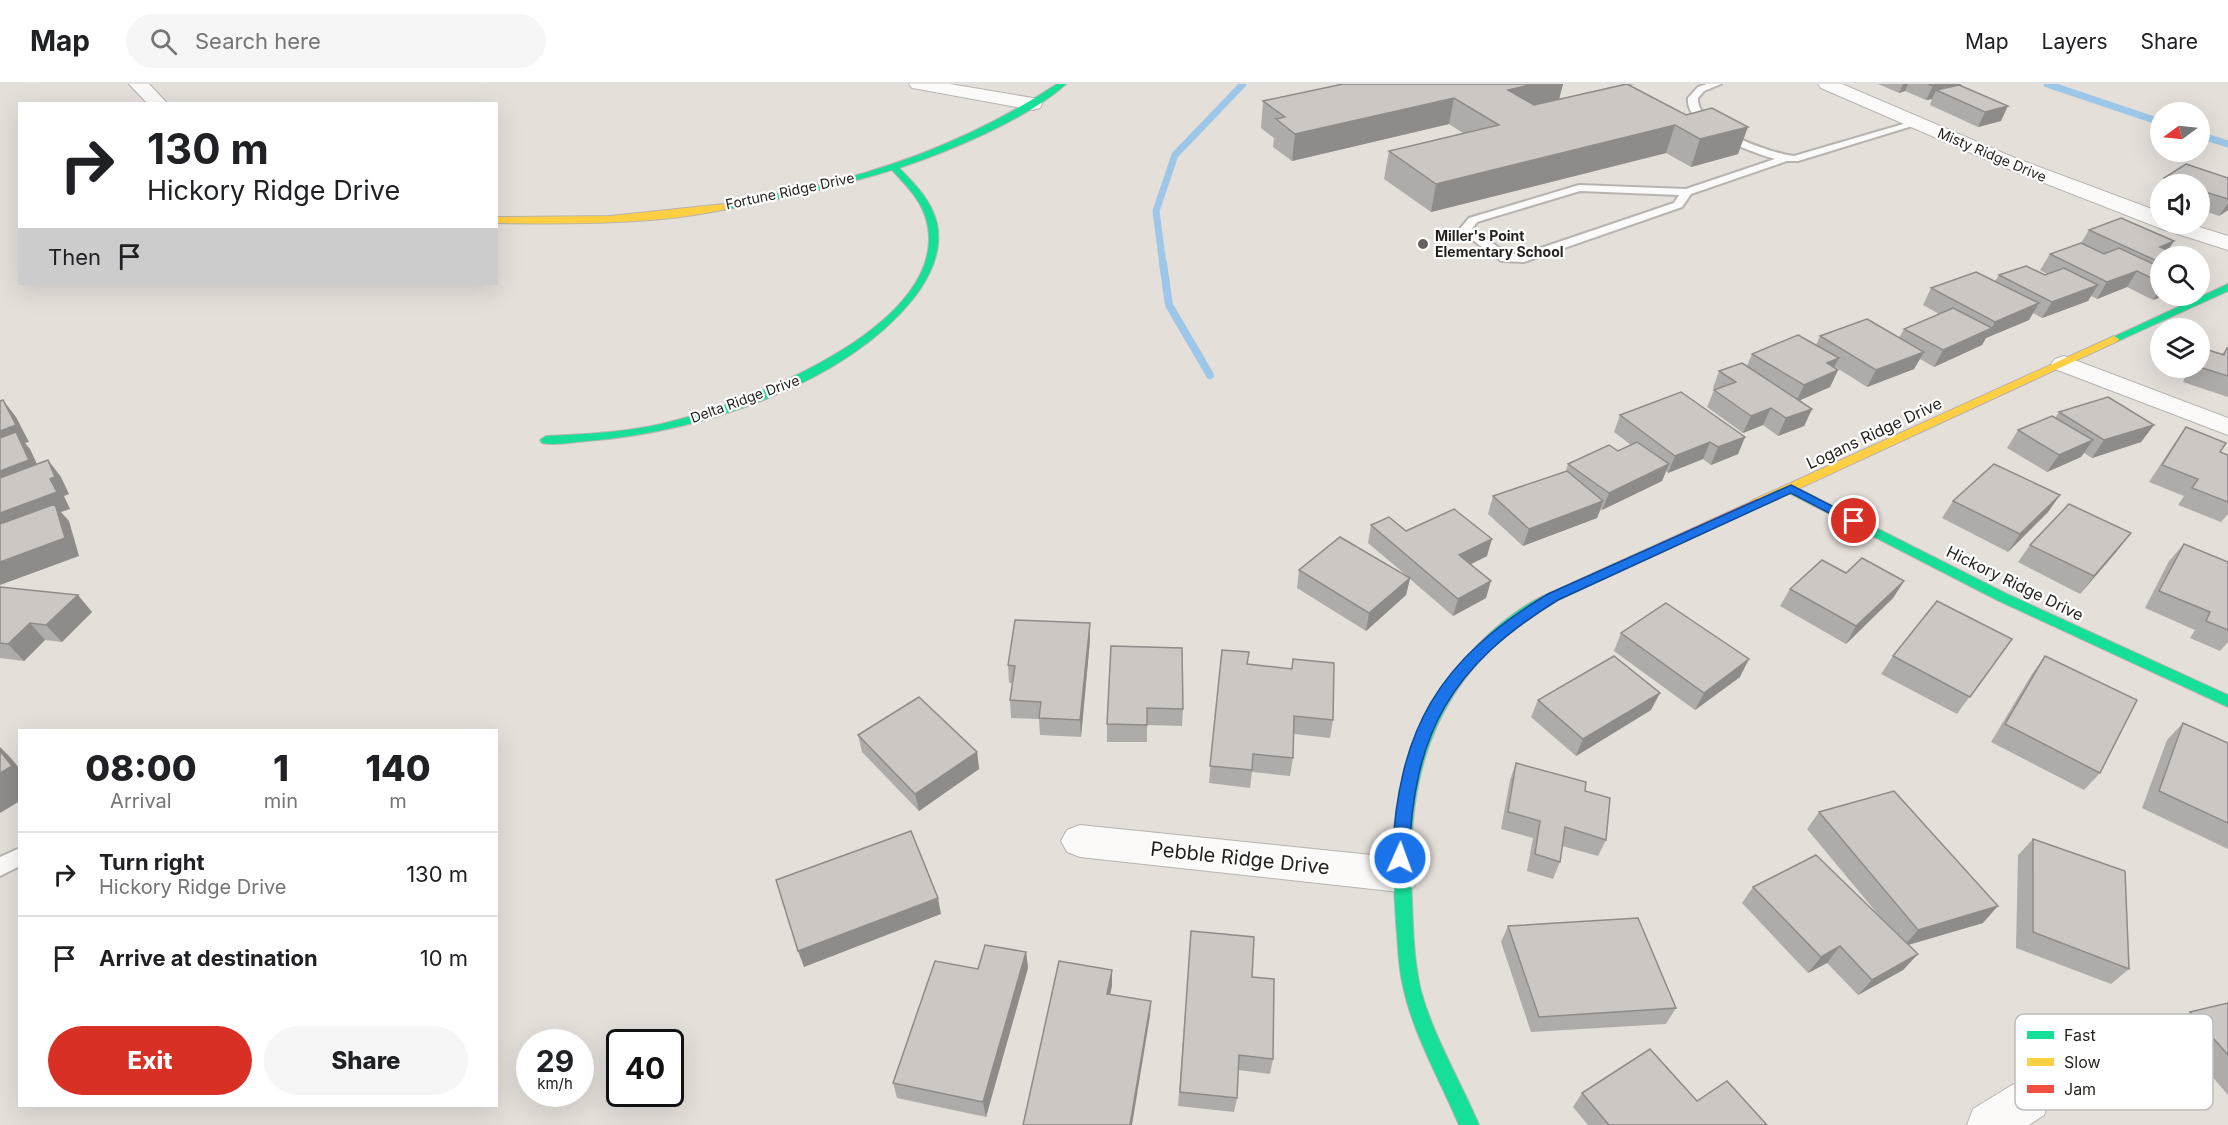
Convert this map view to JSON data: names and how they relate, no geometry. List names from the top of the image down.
{
  "streets": {
    "street": [
      "Misty Ridge Drive",
      "Fortune Ridge Drive",
      "Delta Ridge Drive",
      "Logans Ridge Drive",
      "Hickory Ridge Drive",
      "Pebble Ridge Drive"
    ]
  },
  "crossings": [
    ["Fortune Ridge Drive", "Delta Ridge Drive"],
    ["Logans Ridge Drive", "Hickory Ridge Drive"],
    ["Logans Ridge Drive", "Pebble Ridge Drive"]
  ],
  "places": ["Miller's Point Elementary School"],
  "legend": ["Fast", "Slow", "Jam"],
  "north": "left",
  "page": {
    "header": "Map",
    "search": "Search here",
    "nav": ["Map", "Layers", "Share"],
    "turn": ["130 m", "Hickory Ridge Drive"],
    "then": "Then",
    "eta": [
      "08:00",
      "Arrival",
      "1",
      "min",
      "140",
      "m"
    ],
    "list": [
      {
        "name": "Turn right",
        "note": "Hickory Ridge Drive",
        "value": "130 m"
      },
      {
        "name": "Arrive at destination",
        "value": "10 m"
      }
    ],
    "buttons": ["Exit", "Share"],
    "speed": "29 km/h",
    "limit": "40"
  }
}
